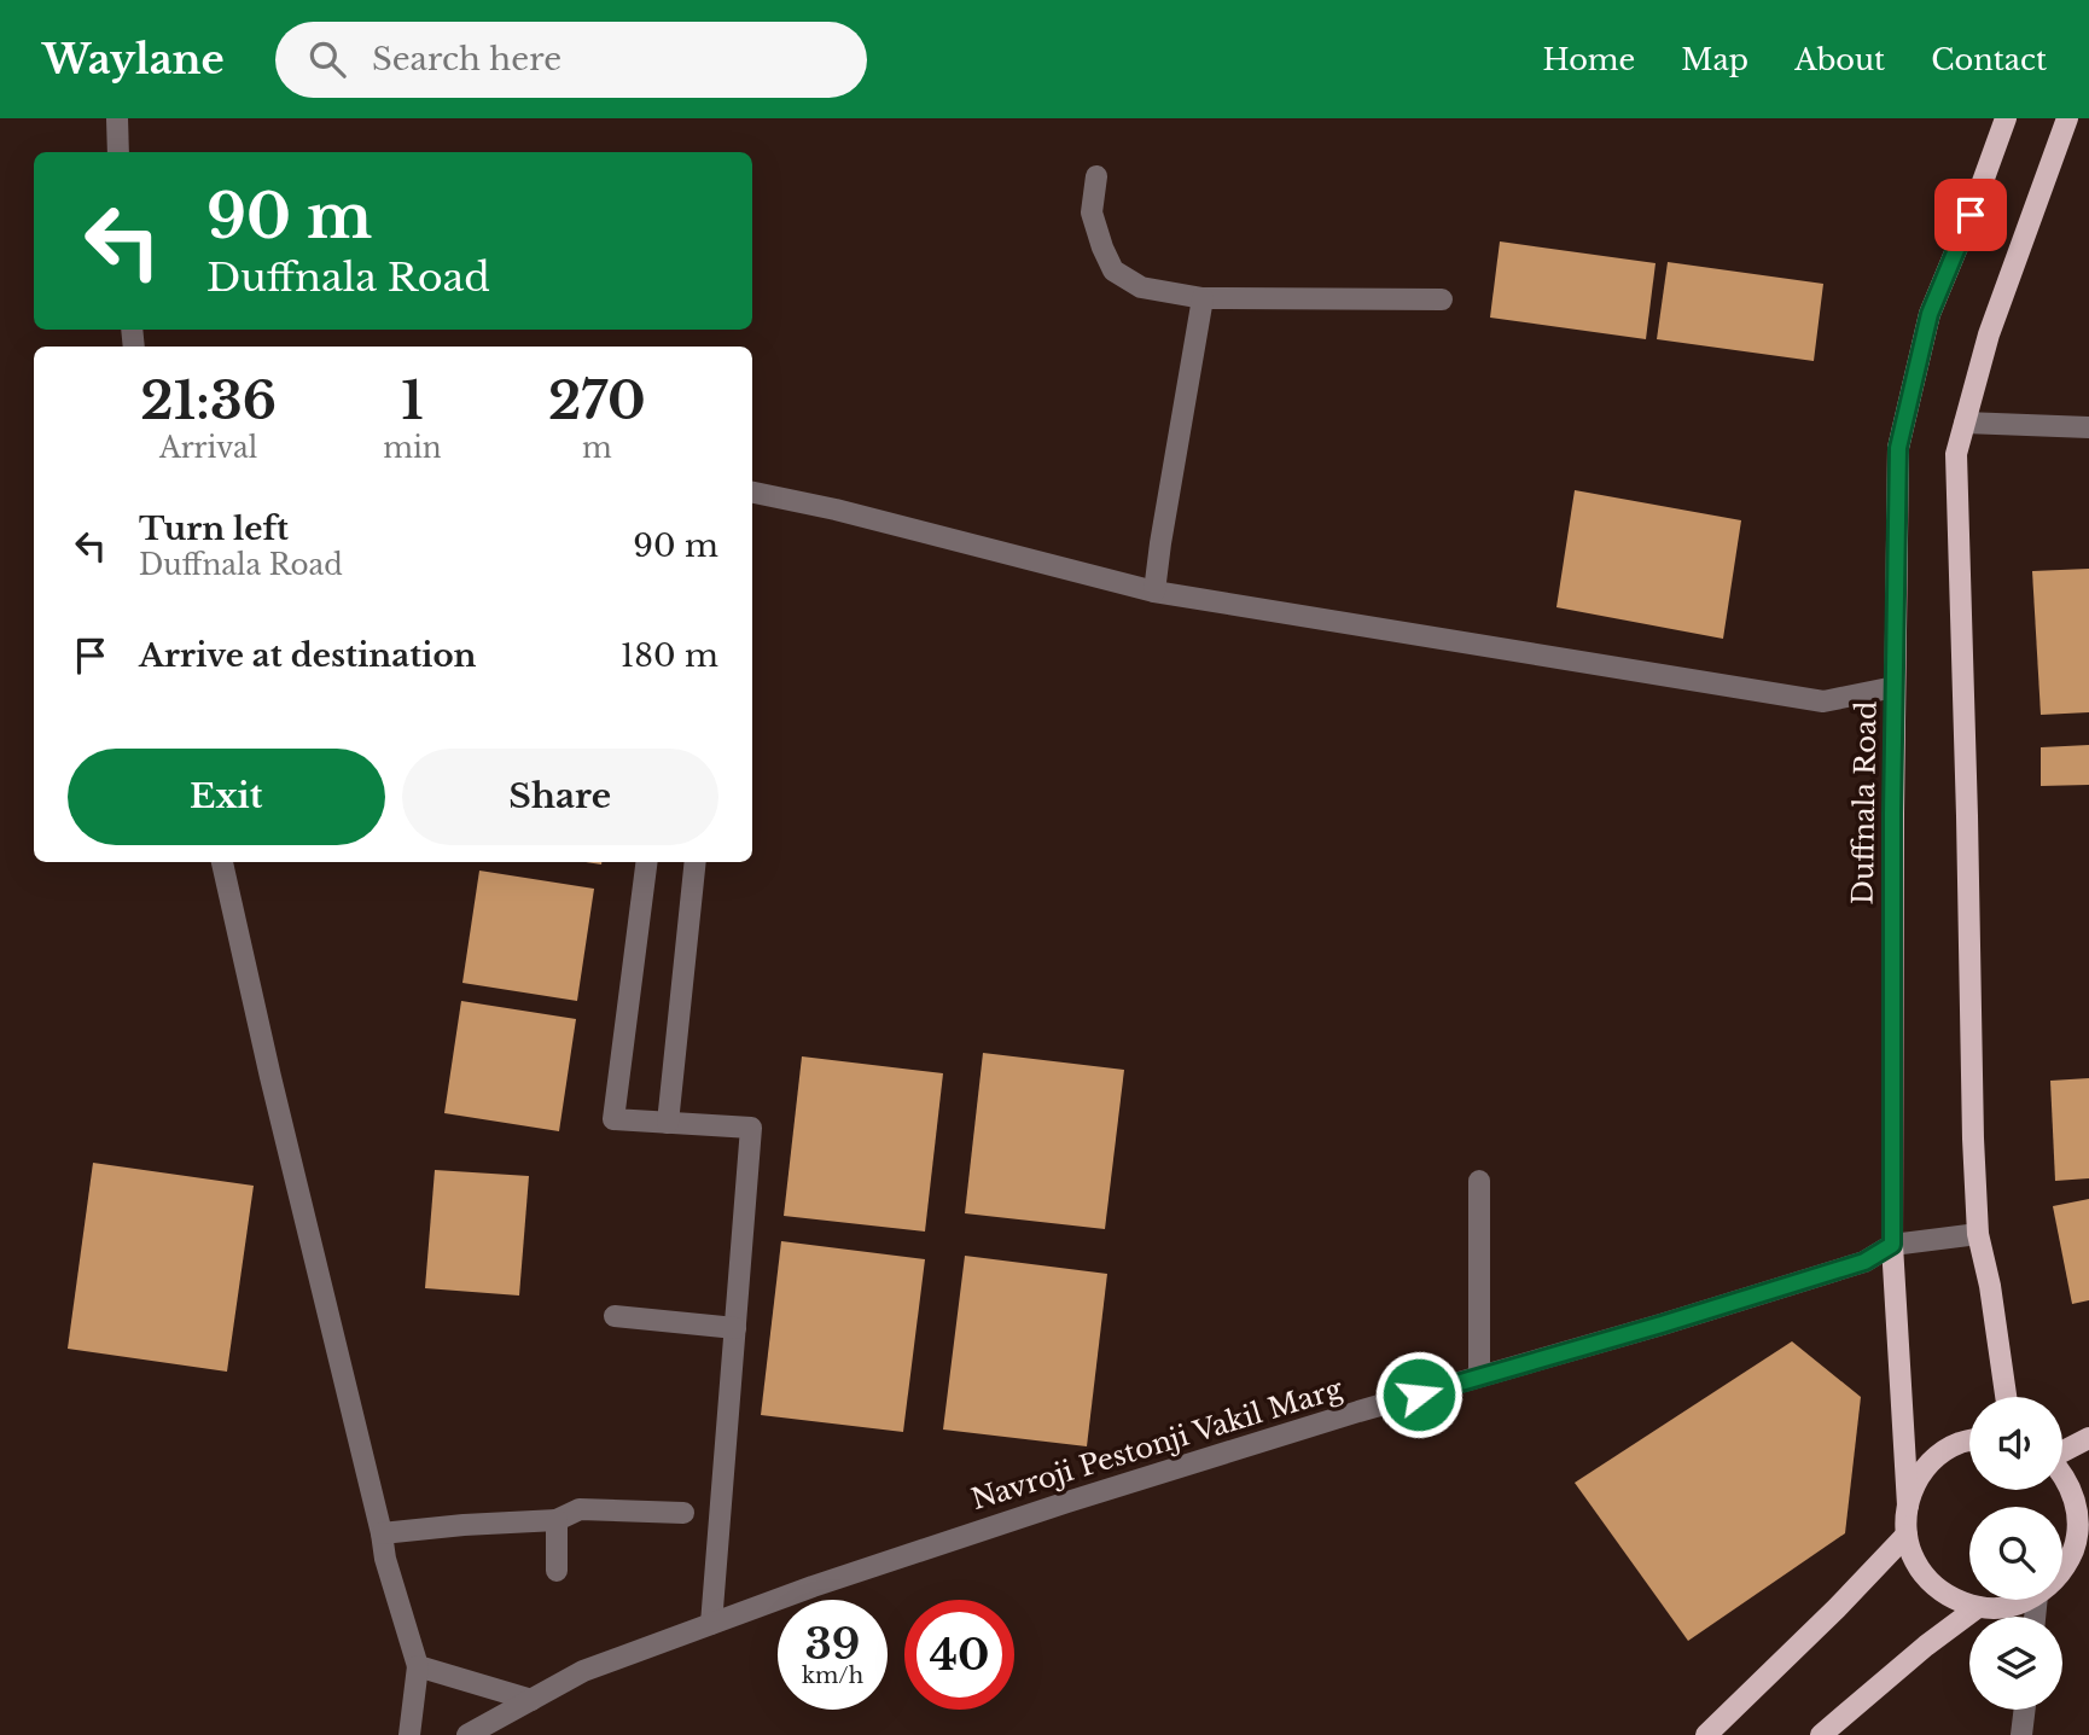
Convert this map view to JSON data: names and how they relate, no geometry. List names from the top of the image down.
{
  "streets": {
    "main road": ["Duffnala Road"],
    "street": ["Navroji Pestonji Vakil Marg"]
  },
  "crossings": [
    ["Duffnala Road", "Navroji Pestonji Vakil Marg"]
  ],
  "page": {
    "header": "Waylane",
    "search": "Search here",
    "nav": [
      "Home",
      "Map",
      "About",
      "Contact"
    ],
    "turn": ["90 m", "Duffnala Road"],
    "eta": [
      "21:36",
      "Arrival",
      "1",
      "min",
      "270",
      "m"
    ],
    "list": [
      {
        "name": "Turn left",
        "note": "Duffnala Road",
        "value": "90 m"
      },
      {
        "name": "Arrive at destination",
        "value": "180 m"
      }
    ],
    "buttons": ["Exit", "Share"],
    "speed": "39 km/h",
    "limit": "40"
  }
}
